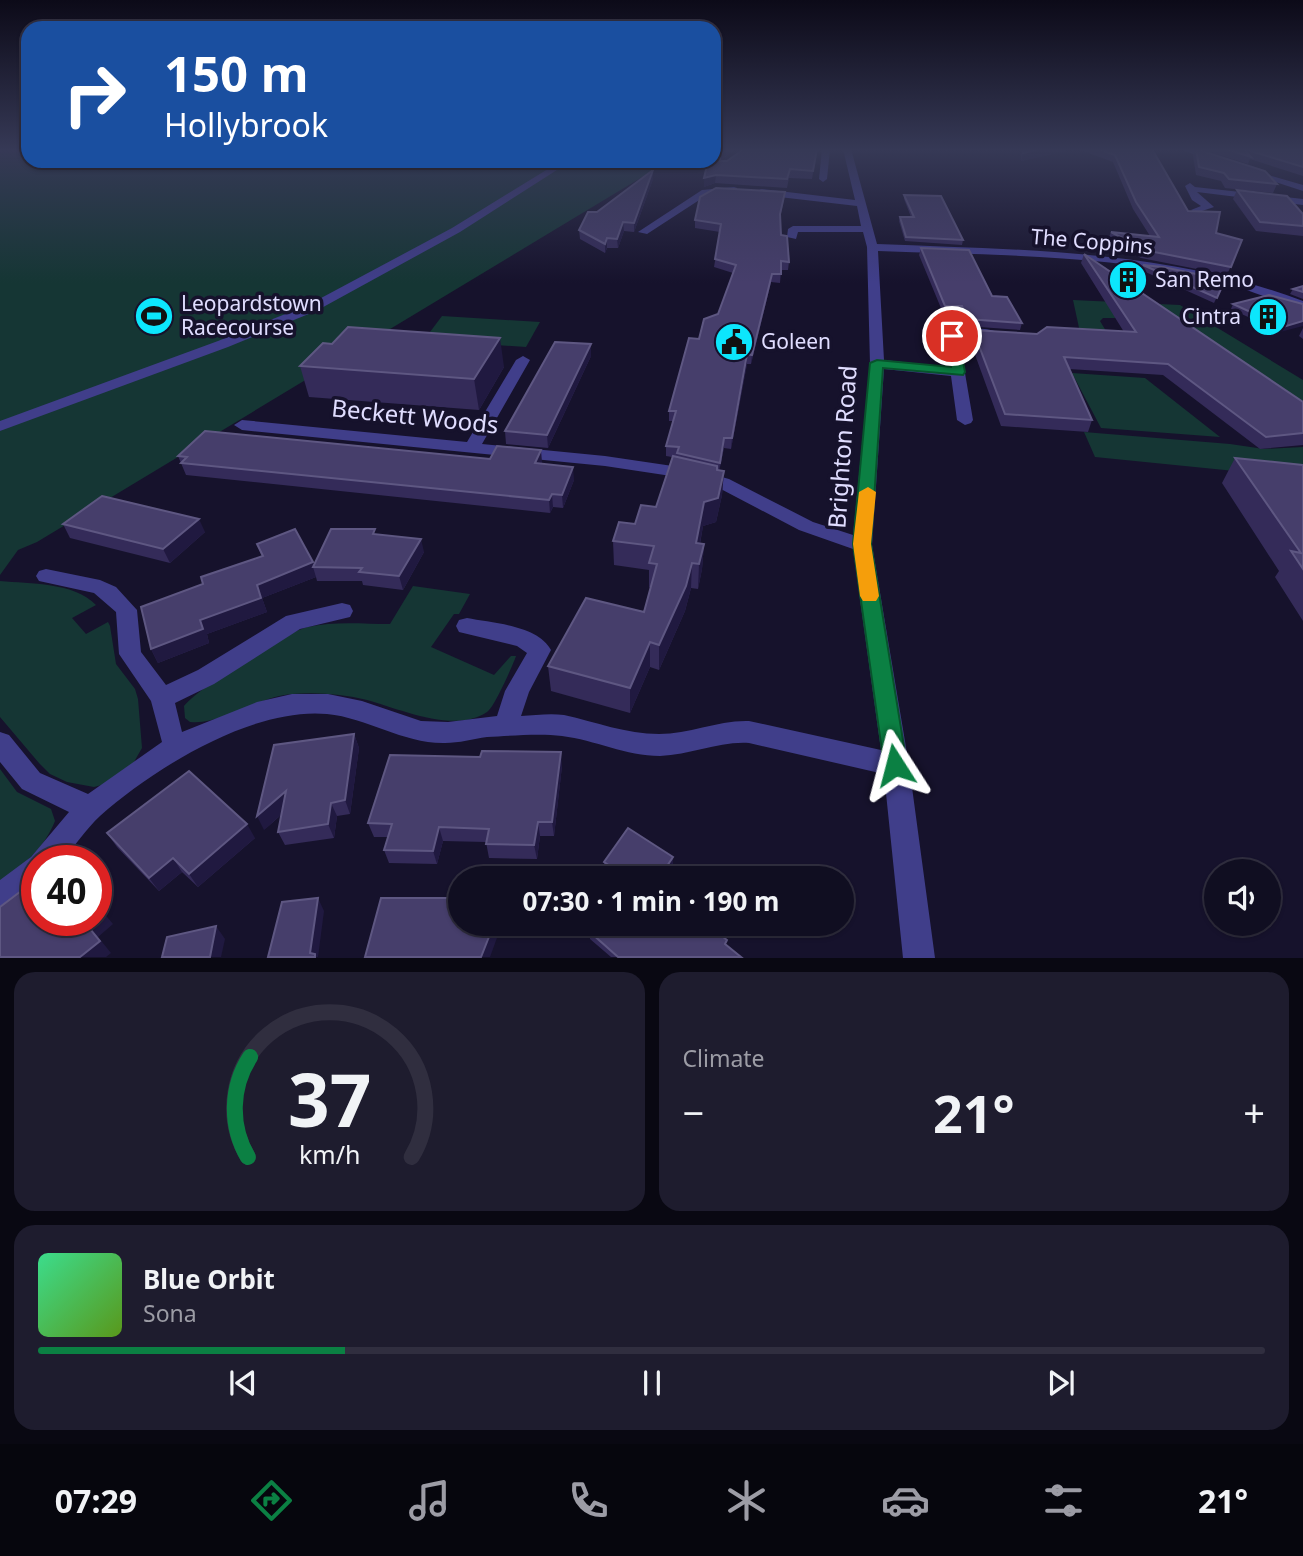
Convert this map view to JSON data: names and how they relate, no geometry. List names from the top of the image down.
{
  "streets": {
    "street": ["The Coppins", "Beckett Woods", "Brighton Road"]
  },
  "crossings": [
    ["The Coppins", "Brighton Road"],
    ["Beckett Woods", "Brighton Road"]
  ],
  "places": {
    "building": ["San Remo", "Cintra"],
    "sports": ["Leopardstown Racecourse"],
    "public building": ["Goleen"]
  },
  "page": {
    "turn": ["150 m", "Hollybrook"],
    "limit": "40",
    "trip": "07:30 · 1 min · 190 m",
    "tile": "Climate",
    "heat": ["−", "21°", "+"],
    "song": ["Blue Orbit", "Sona"],
    "tabs": ["07:29", "21°"],
    "gauge": ["37", "km/h"]
  }
}
